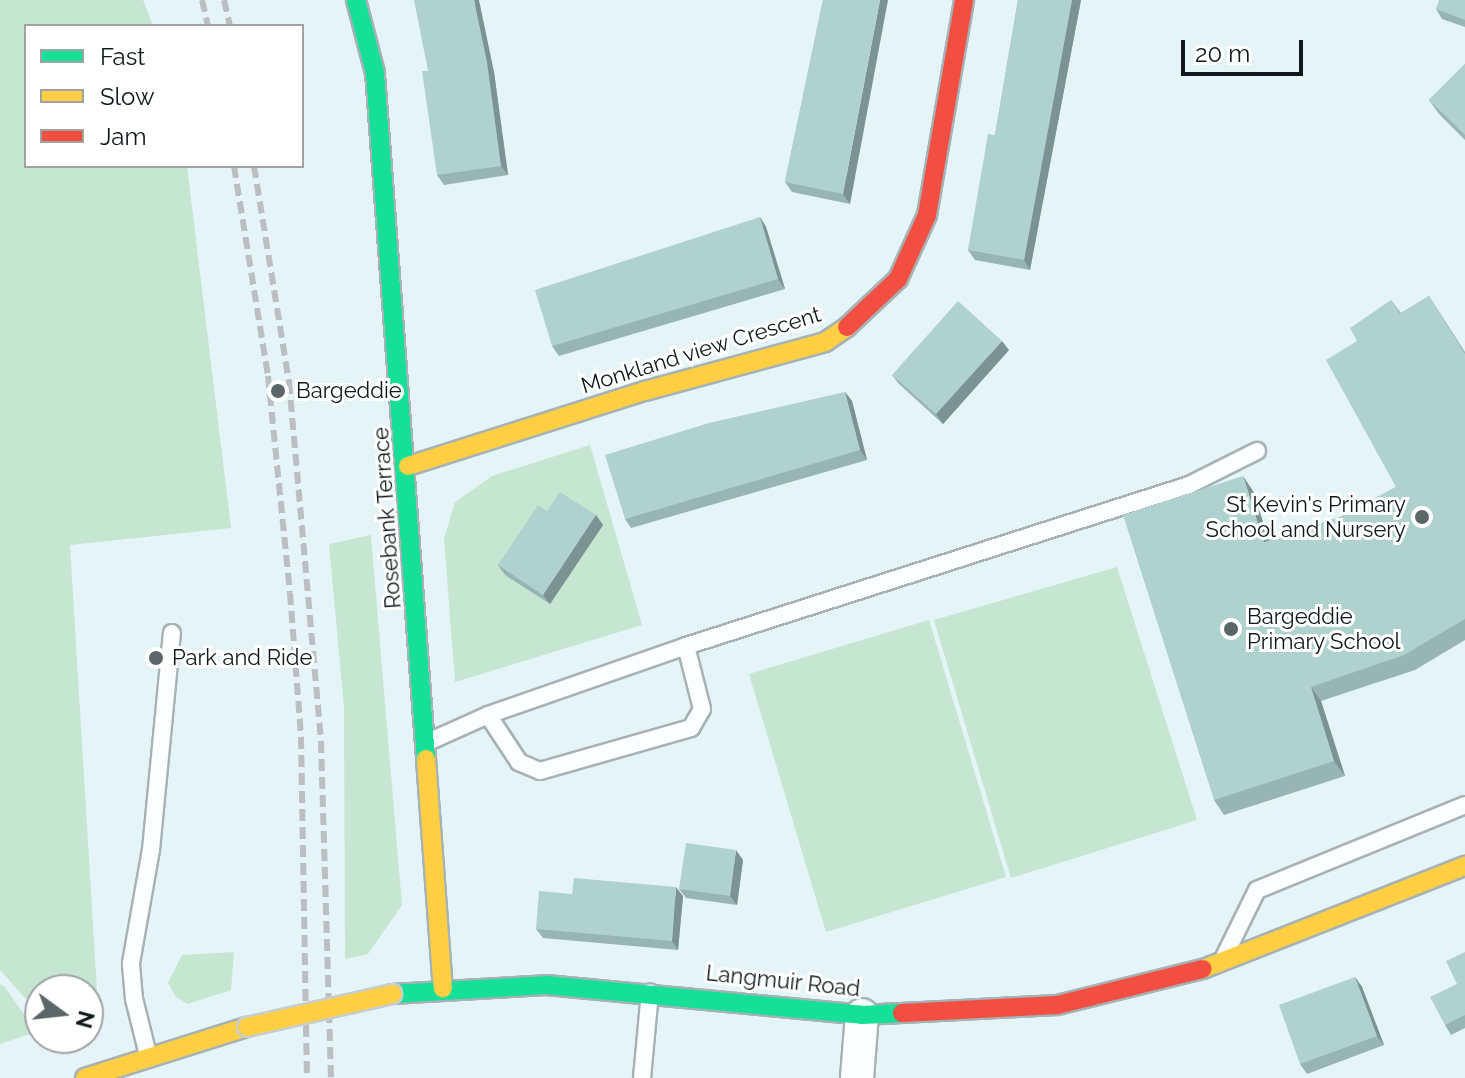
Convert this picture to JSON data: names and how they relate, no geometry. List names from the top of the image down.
{
  "streets": {
    "street": ["Monkland view Crescent", "Rosebank Terrace", "Langmuir Road"]
  },
  "crossings": [
    ["Monkland view Crescent", "Rosebank Terrace"],
    ["Rosebank Terrace", "Langmuir Road"]
  ],
  "places": [
    "Bargeddie",
    "St Kevin's Primary School and Nursery",
    "Bargeddie Primary School",
    "Park and Ride"
  ],
  "legend": ["Fast", "Slow", "Jam"],
  "scale_bar": "20 m",
  "north": "right"
}
